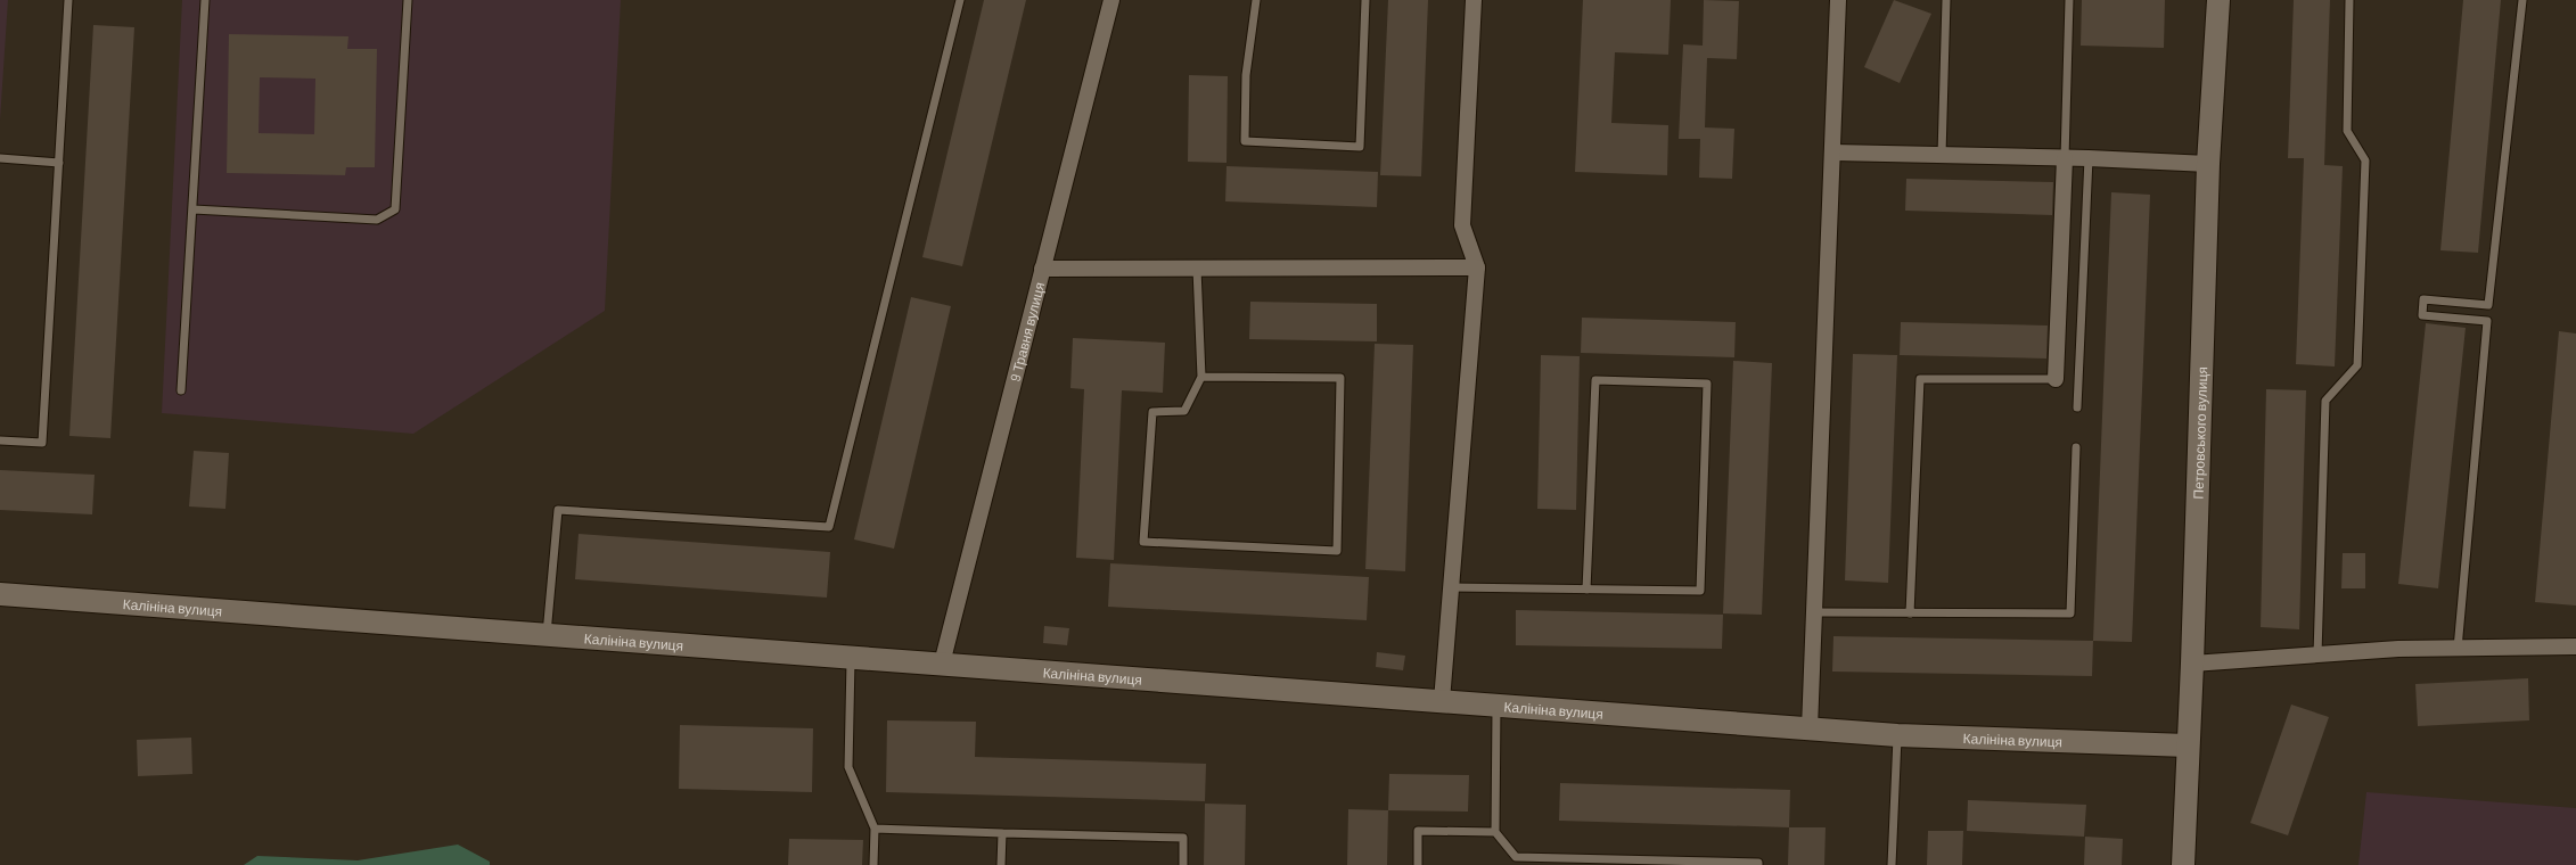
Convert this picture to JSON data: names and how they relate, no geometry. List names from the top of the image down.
{
  "streets": {
    "street": ["9 Травня вулиця", "Петровського вулиця", "Калініна вулиця"]
  },
  "crossings": [
    ["9 Травня вулиця", "Калініна вулиця"],
    ["Петровського вулиця", "Калініна вулиця"]
  ]
}
